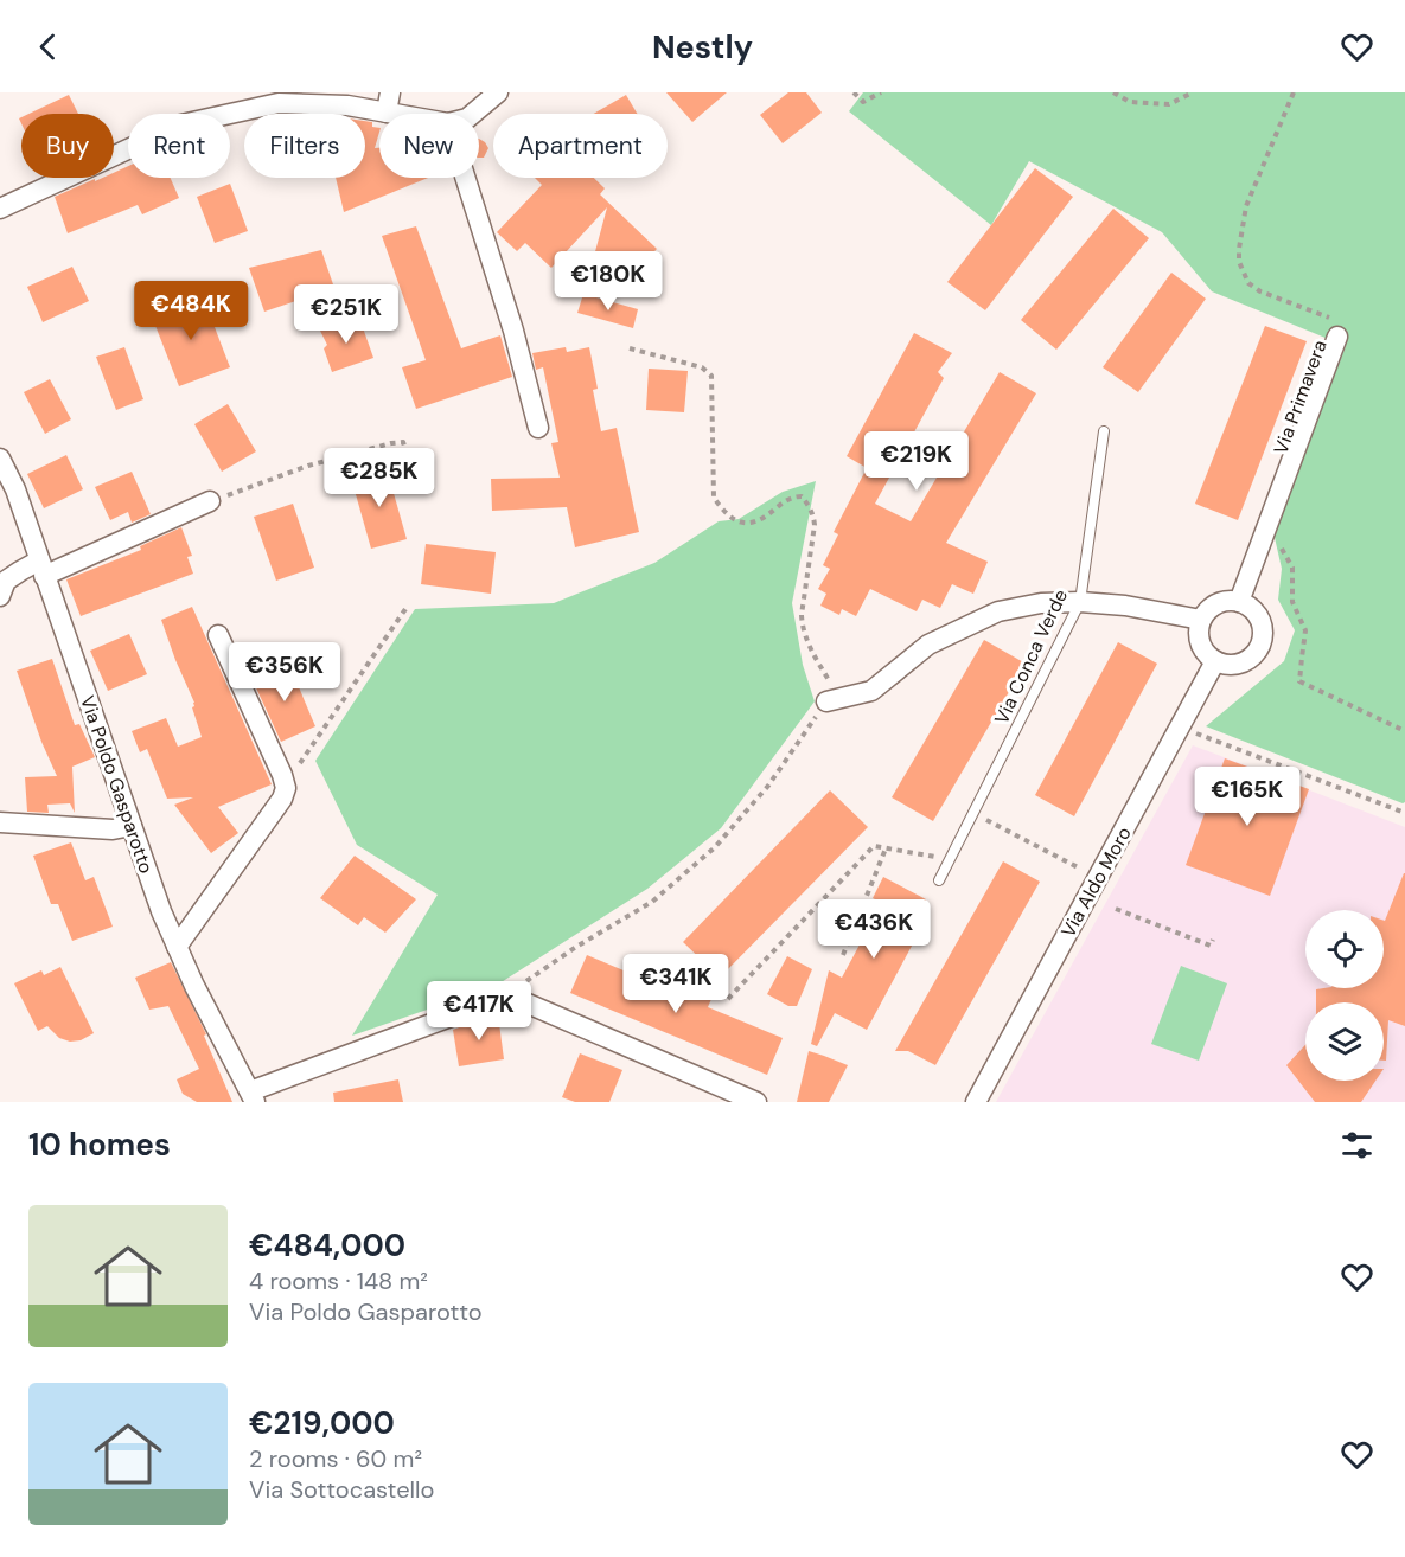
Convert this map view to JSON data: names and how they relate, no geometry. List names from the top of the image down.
{
  "streets": {
    "street": ["Via Poldo Gasparotto", "Via Aldo Moro"],
    "lane": ["Via Conca Verde"],
    "path": ["Via Primavera"]
  },
  "page": {
    "header": "Nestly",
    "chip": [
      "Buy",
      "Rent",
      "Filters",
      "New",
      "Apartment"
    ],
    "price": [
      "€180K",
      "€484K",
      "€251K",
      "€219K",
      "€285K",
      "€356K",
      "€165K",
      "€436K",
      "€341K",
      "€417K"
    ],
    "heading": "10 homes",
    "list": [
      {
        "name": "€484,000",
        "note": "4 rooms · 148 m² · Via Poldo Gasparotto"
      },
      {
        "name": "€219,000",
        "note": "2 rooms · 60 m² · Via Sottocastello"
      }
    ]
  }
}
